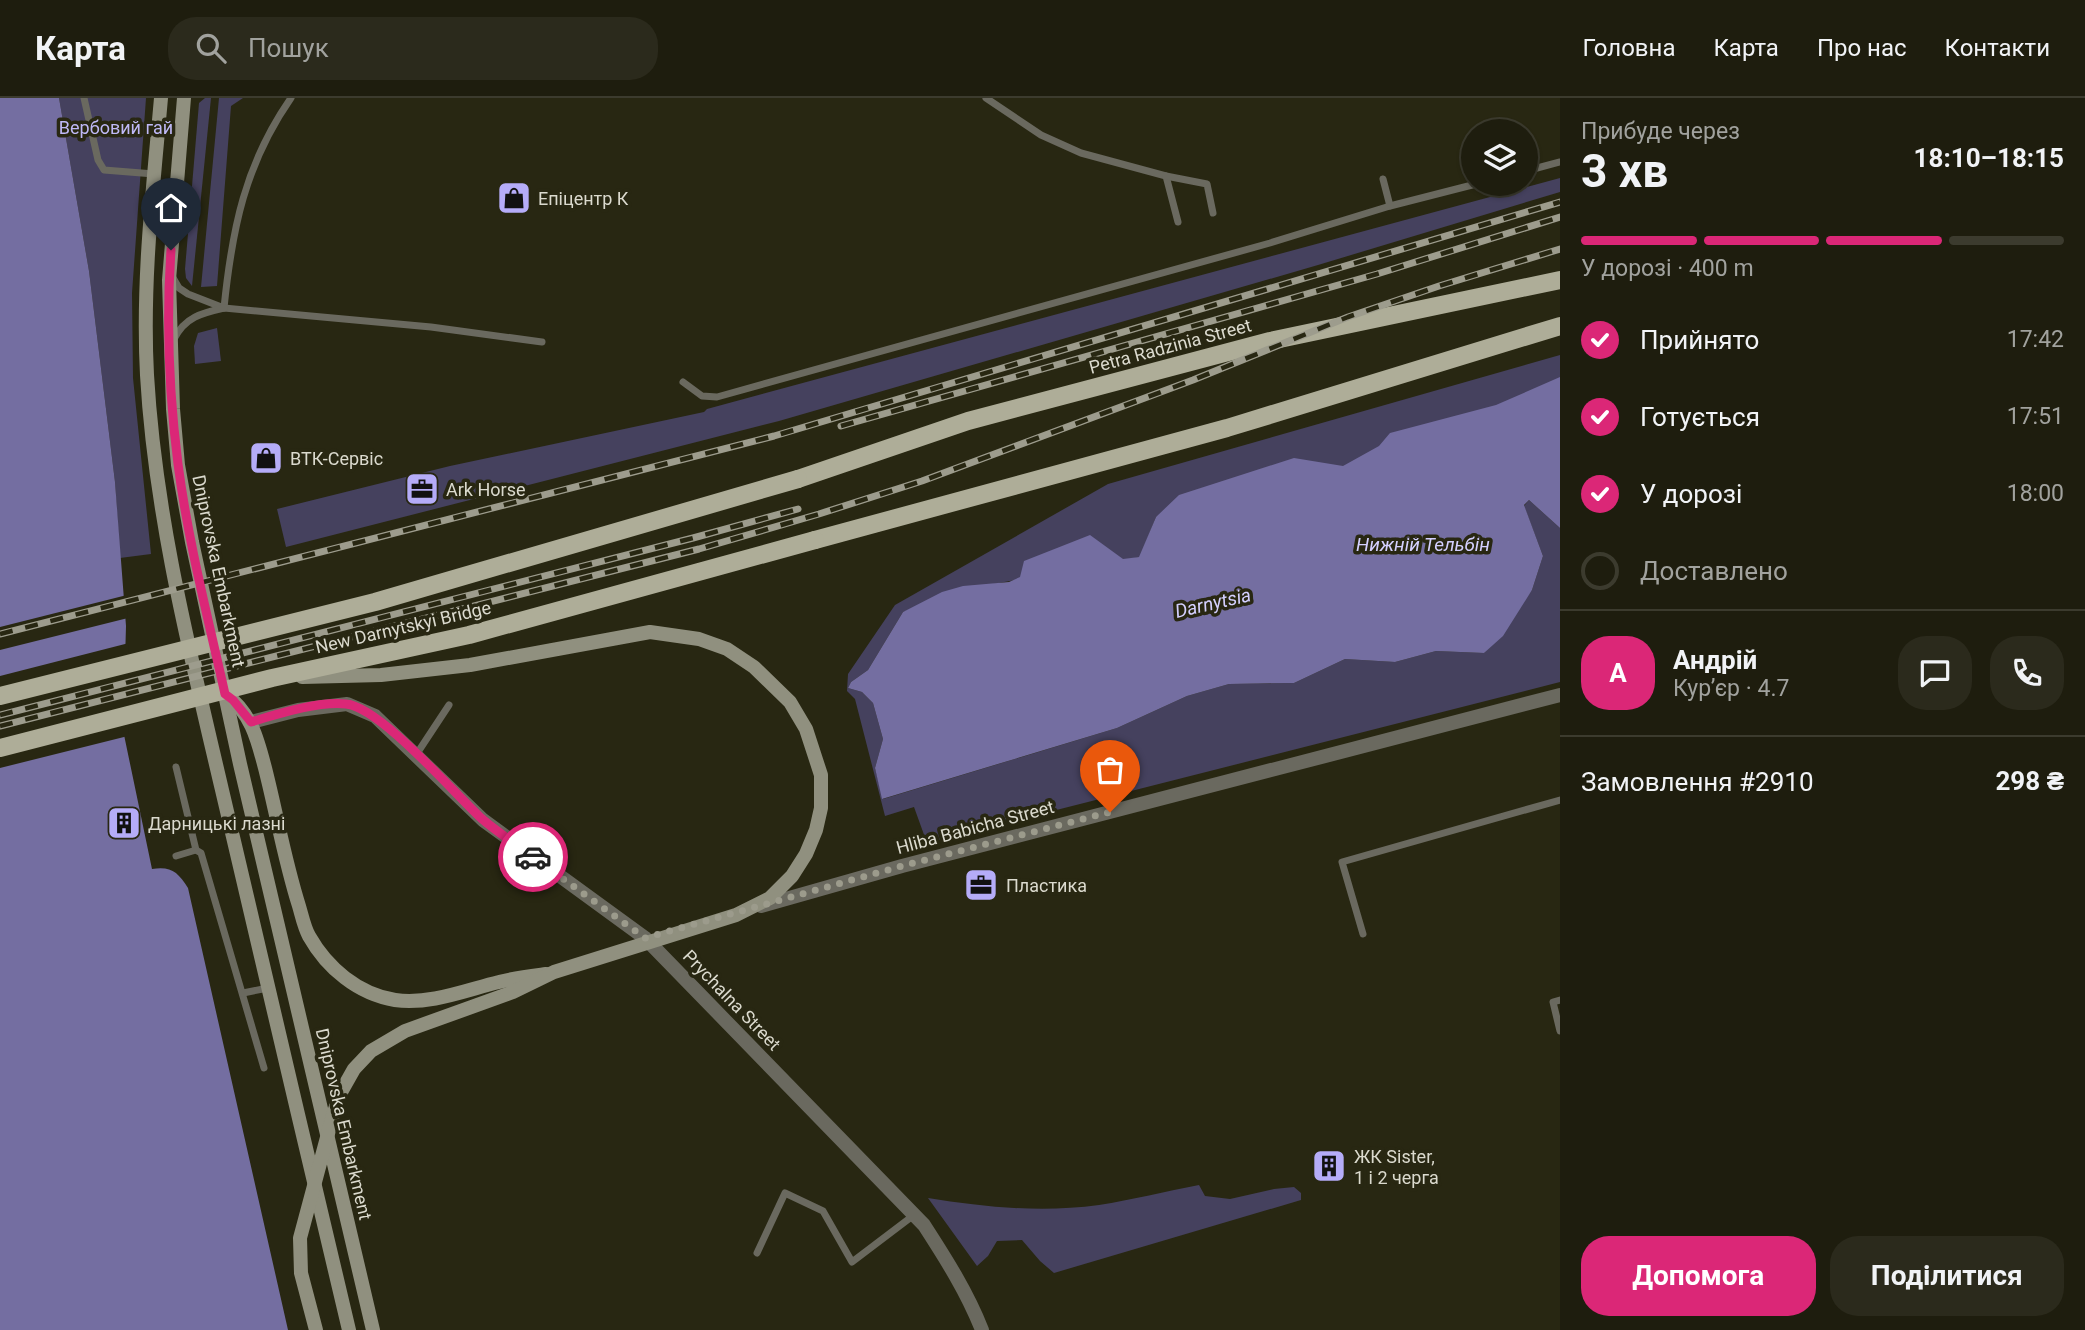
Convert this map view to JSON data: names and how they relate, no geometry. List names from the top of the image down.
{
  "streets": {
    "main road": ["Petra Radzinia Street", "Dniprovska Embarkment", "New Darnytskyi Bridge"],
    "street": ["Hliba Babicha Street", "Prychalna Street"]
  },
  "crossings": [
    ["Petra Radzinia Street", "New Darnytskyi Bridge"],
    ["Hliba Babicha Street", "Prychalna Street"]
  ],
  "water": ["Нижній Тельбін", "Darnytsia"],
  "parks": ["Вербовий гай"],
  "places": {
    "shop": ["Епіцентр К", "ВТК-Сервіс"],
    "office": ["Ark Horse", "Пластика"],
    "building": ["Дарницькі лазні", "ЖК Sister, 1 і 2 черга"]
  },
  "page": {
    "header": "Карта",
    "search": "Пошук",
    "nav": [
      "Головна",
      "Карта",
      "Про нас",
      "Контакти"
    ],
    "heading": ["3 хв", "Прибуде через", "18:10–18:15"],
    "panel": [
      "Андрій",
      "Кур’єр · 4.7",
      "Замовлення #2910",
      "298 ₴"
    ],
    "bar": "У дорозі · 400 m",
    "list": [
      ["Прийнято", "17:42"],
      ["Готується", "17:51"],
      ["У дорозі", "18:00"],
      "Доставлено"
    ],
    "round": "А",
    "buttons": ["Допомога", "Поділитися"]
  }
}
